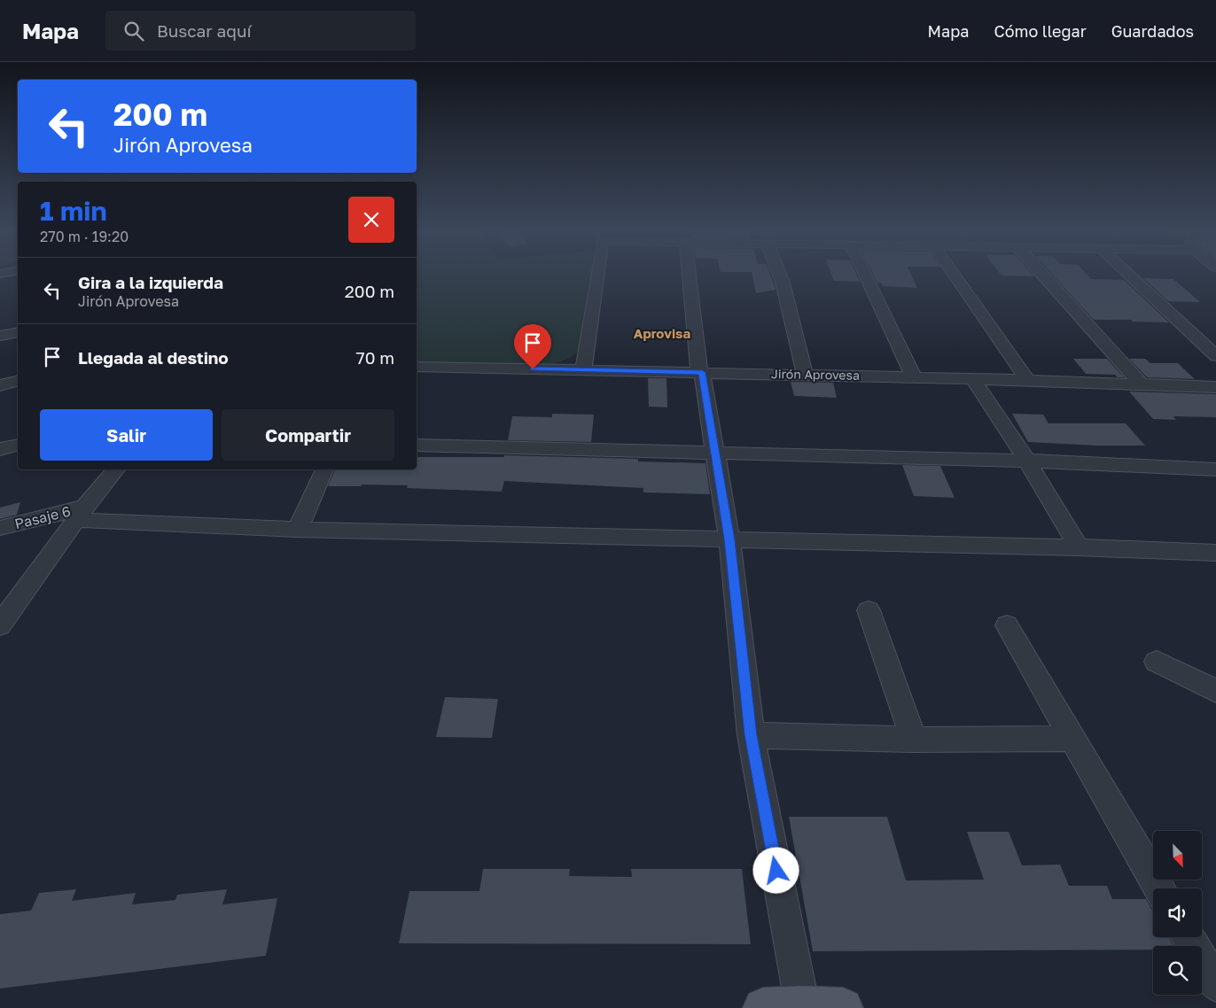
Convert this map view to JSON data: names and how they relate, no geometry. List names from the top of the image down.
{
  "streets": {
    "street": ["Jirón Aprovesa", "Pasaje 6"]
  },
  "districts": ["Aprovisa"],
  "north": "bottom right",
  "page": {
    "header": "Mapa",
    "search": "Buscar aquí",
    "nav": ["Mapa", "Cómo llegar", "Guardados"],
    "turn": ["200 m", "Jirón Aprovesa"],
    "heading": ["1 min", "270 m · 19:20"],
    "list": [
      {
        "name": "Gira a la izquierda",
        "note": "Jirón Aprovesa",
        "value": "200 m"
      },
      {
        "name": "Llegada al destino",
        "value": "70 m"
      }
    ],
    "buttons": ["Salir", "Compartir"]
  }
}
